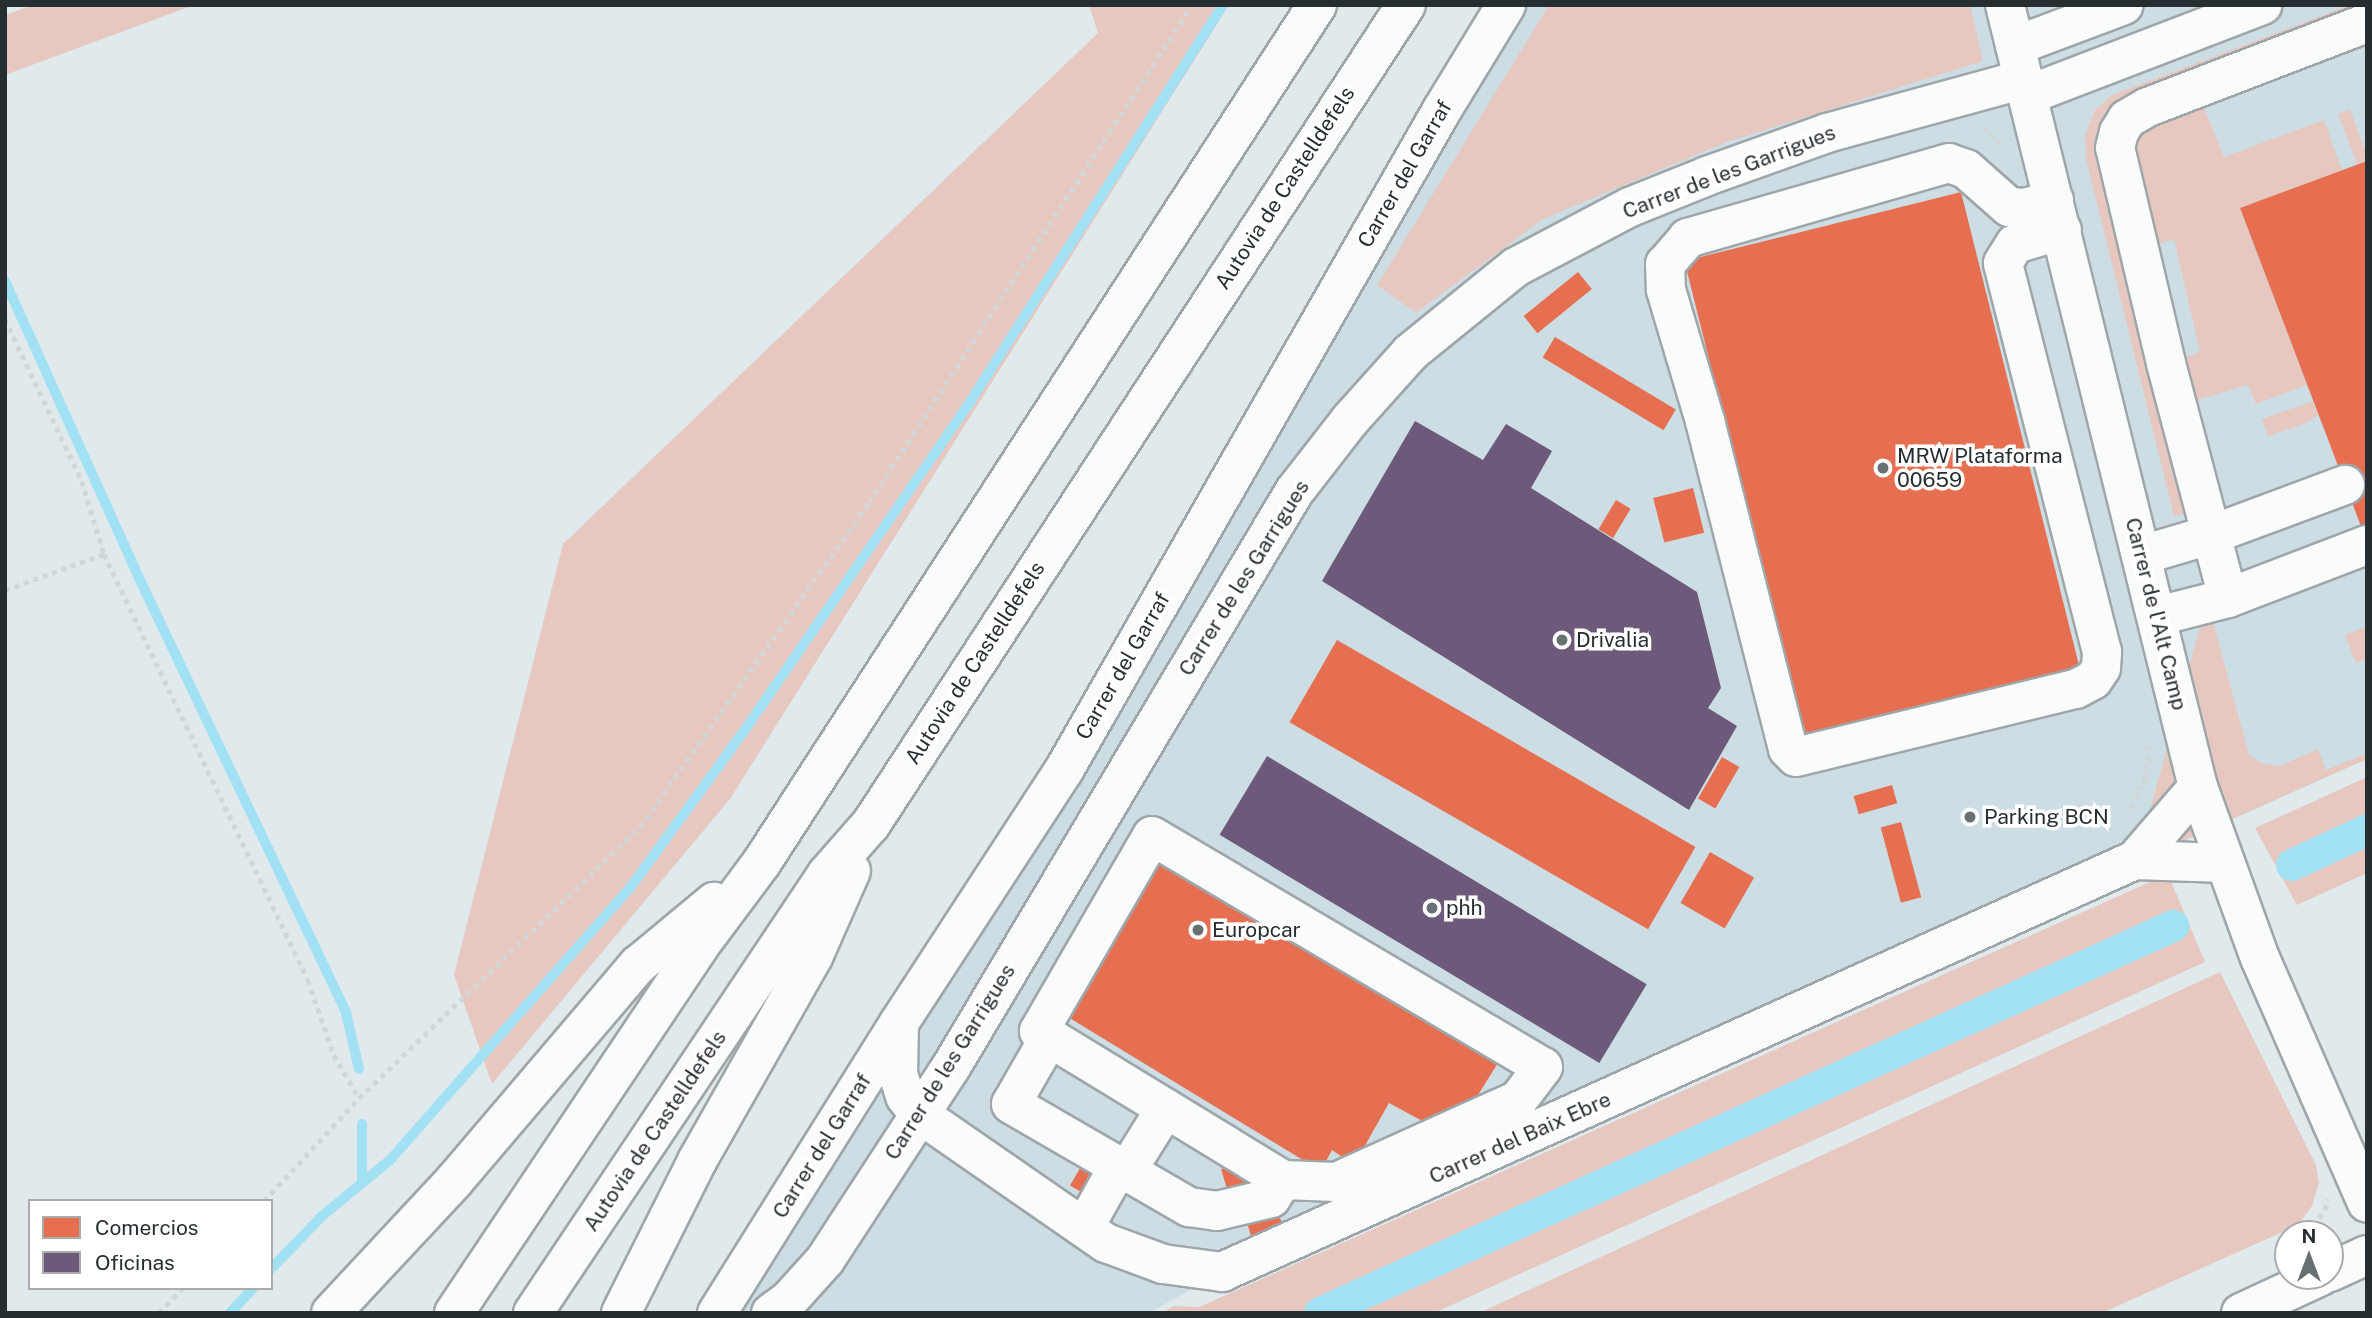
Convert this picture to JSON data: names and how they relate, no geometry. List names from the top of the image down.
{
  "streets": {
    "main road": [
      "Carrer de les Garrigues",
      "Carrer del Garraf",
      "Autovia de Castelldefels",
      "Carrer de l'Alt Camp",
      "Carrer del Baix Ebre"
    ]
  },
  "crossings": [
    ["Carrer de les Garrigues", "Carrer de l'Alt Camp"],
    ["Carrer de les Garrigues", "Carrer del Baix Ebre"],
    ["Carrer de l'Alt Camp", "Carrer del Baix Ebre"]
  ],
  "places": [
    "MRW Plataforma 00659",
    "Drivalia",
    "Parking BCN",
    "phh",
    "Europcar"
  ],
  "legend": ["Comercios", "Oficinas"],
  "north": "top"
}
